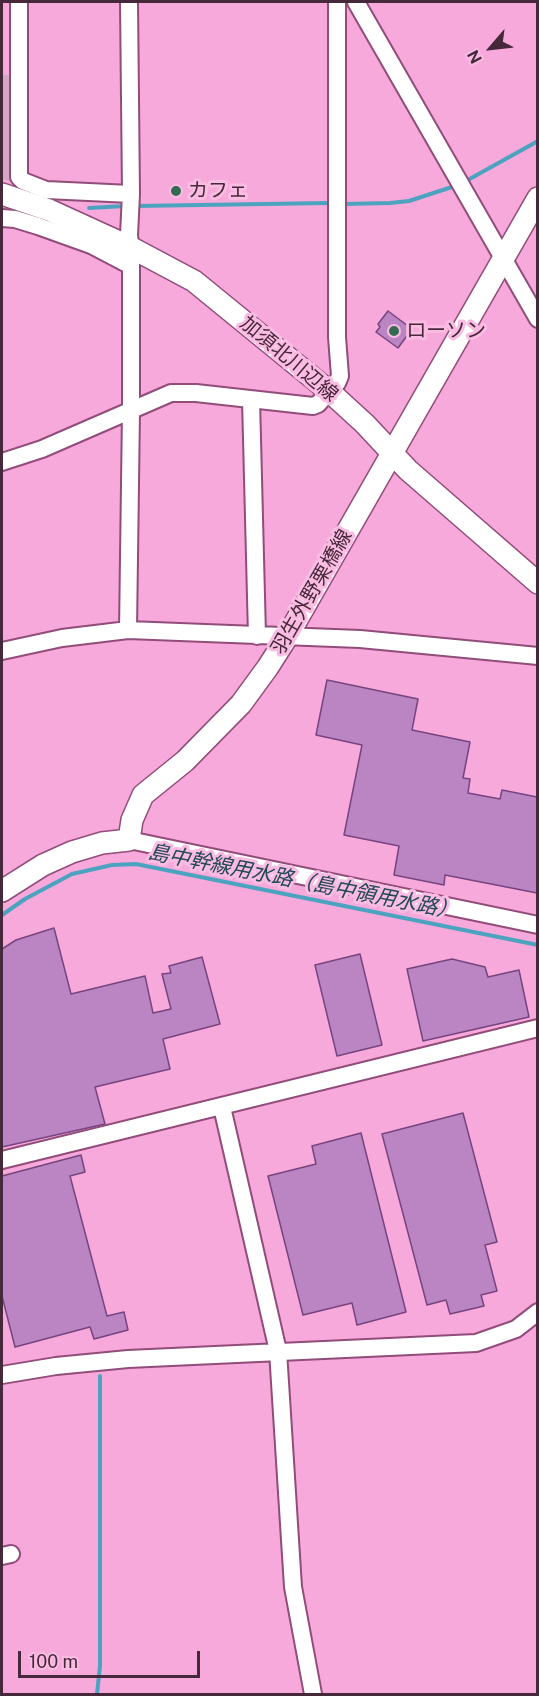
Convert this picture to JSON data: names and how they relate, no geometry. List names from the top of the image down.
{
  "streets": {
    "main road": ["加須北川辺線", "羽生外野栗橋線"]
  },
  "crossings": [
    ["加須北川辺線", "羽生外野栗橋線"]
  ],
  "water": ["島中幹線用水路（島中領用水路）"],
  "places": ["カフェ", "ローソン"],
  "scale_bar": "100 m",
  "north": "bottom left"
}
